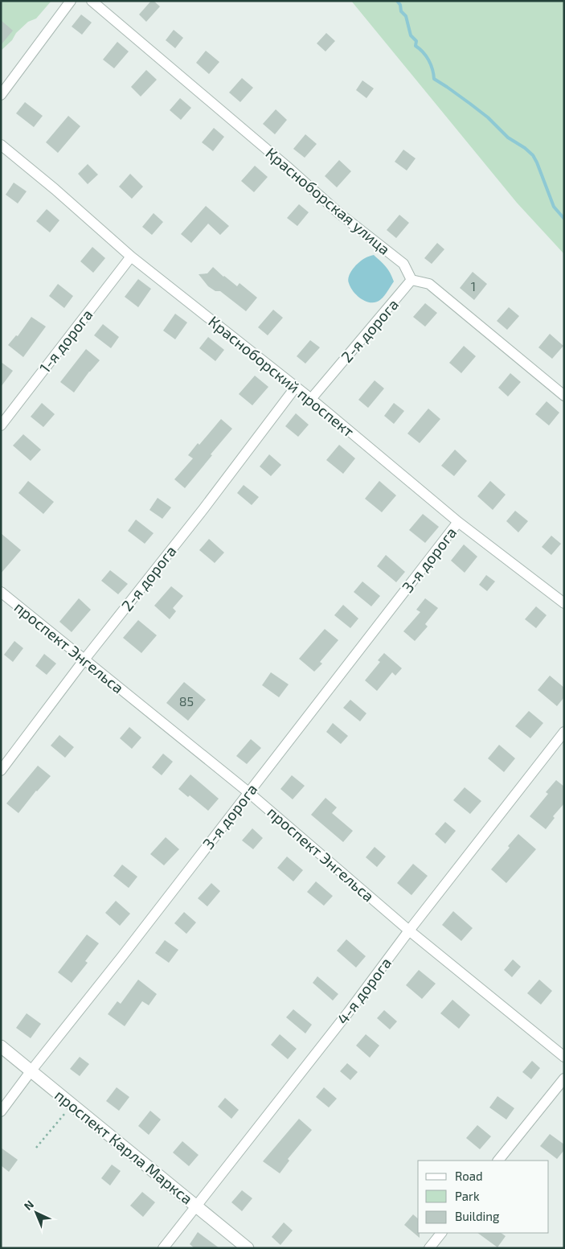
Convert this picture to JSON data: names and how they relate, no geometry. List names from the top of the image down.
{
  "streets": {
    "street": [
      "Красноборская улица",
      "2-я дорога",
      "1-я дорога",
      "Красноборский проспект",
      "3-я дорога",
      "проспект Энгельса",
      "4-я дорога",
      "проспект Карла Маркса"
    ]
  },
  "crossings": [
    ["Красноборская улица", "2-я дорога"],
    ["2-я дорога", "Красноборский проспект"],
    ["2-я дорога", "проспект Энгельса"],
    ["1-я дорога", "Красноборский проспект"],
    ["Красноборский проспект", "3-я дорога"],
    ["3-я дорога", "проспект Энгельса"],
    ["3-я дорога", "проспект Карла Маркса"],
    ["проспект Энгельса", "4-я дорога"],
    ["4-я дорога", "проспект Карла Маркса"]
  ],
  "house_numbers": ["1", "85"],
  "legend": ["Road", "Park", "Building"],
  "north": "top left"
}
